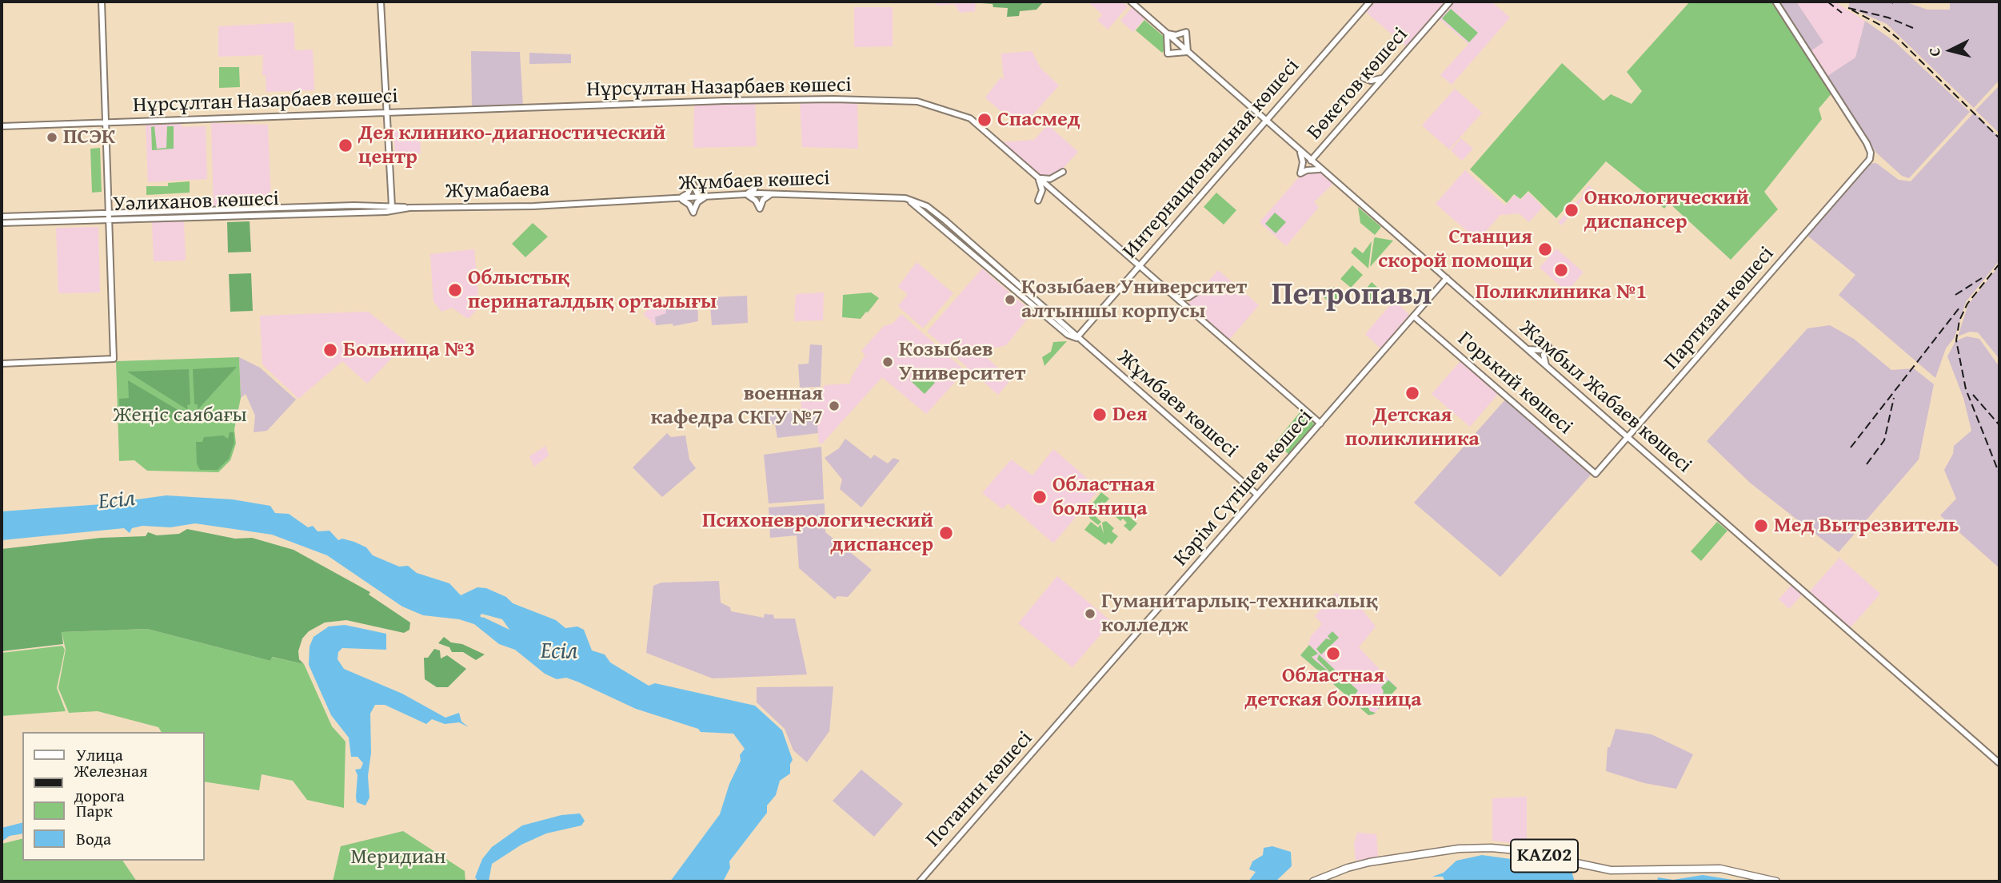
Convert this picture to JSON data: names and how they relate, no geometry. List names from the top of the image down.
{
  "streets": {
    "highway": ["KAZ02"],
    "main road": [
      "Бөкетов көшесі",
      "Нұрсұлтан Назарбаев көшесі",
      "Интернациональная көшесі",
      "Жұмбаев көшесі",
      "Жумабаева",
      "Уәлиханов көшесі",
      "Партизан көшесі",
      "Горький көшесі",
      "Жамбыл Жабаев көшесі",
      "Кәрім Сүтішев көшесі",
      "Потанин көшесі"
    ]
  },
  "crossings": [
    ["Бөкетов көшесі", "Жамбыл Жабаев көшесі"],
    ["Нұрсұлтан Назарбаев көшесі", "Интернациональная көшесі"],
    ["Нұрсұлтан Назарбаев көшесі", "Кәрім Сүтішев көшесі"],
    ["Интернациональная көшесі", "Жұмбаев көшесі"],
    ["Интернациональная көшесі", "Жамбыл Жабаев көшесі"],
    ["Жұмбаев көшесі", "Жумабаева"],
    ["Жұмбаев көшесі", "Кәрім Сүтішев көшесі"],
    ["Жумабаева", "Уәлиханов көшесі"],
    ["Партизан көшесі", "Горький көшесі"],
    ["Партизан көшесі", "Жамбыл Жабаев көшесі"],
    ["Горький көшесі", "Кәрім Сүтішев көшесі"],
    ["Жамбыл Жабаев көшесі", "Кәрім Сүтішев көшесі"],
    ["Кәрім Сүтішев көшесі", "Потанин көшесі"]
  ],
  "districts": ["Петропавл"],
  "water": ["Есіл"],
  "parks": ["Жеңіс саябағы", "Меридиан"],
  "places": [
    "Спасмед",
    "ПСЭК",
    "Дея клинико-диагностический центр",
    "Онкологический диспансер",
    "Станция скорой помощи",
    "Поликлиника №1",
    "Облыстық перинаталдық орталығы",
    "Қозыбаев Университет алтыншы корпусы",
    "Больница №3",
    "Козыбаев Университет",
    "Детская поликлиника",
    "военная кафедра СКГУ №7",
    "Deя",
    "Областная больница",
    "Мед Вытрезвитель",
    "Психоневрологический диспансер",
    "Гуманитарлық-техникалық колледж",
    "Областная детская больница"
  ],
  "legend": [
    "Улица",
    "Железная дорога",
    "Парк",
    "Вода"
  ],
  "north": "left"
}
